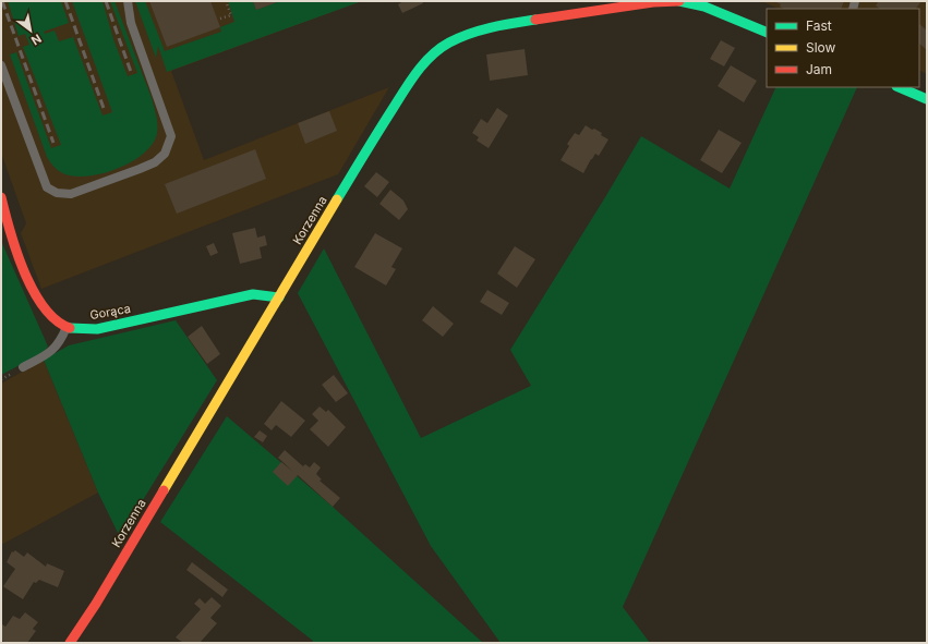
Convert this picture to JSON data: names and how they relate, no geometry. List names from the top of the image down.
{
  "streets": {
    "street": ["Korzenna", "Gorąca"]
  },
  "crossings": [
    ["Korzenna", "Gorąca"]
  ],
  "legend": ["Fast", "Slow", "Jam"],
  "north": "bottom right"
}
